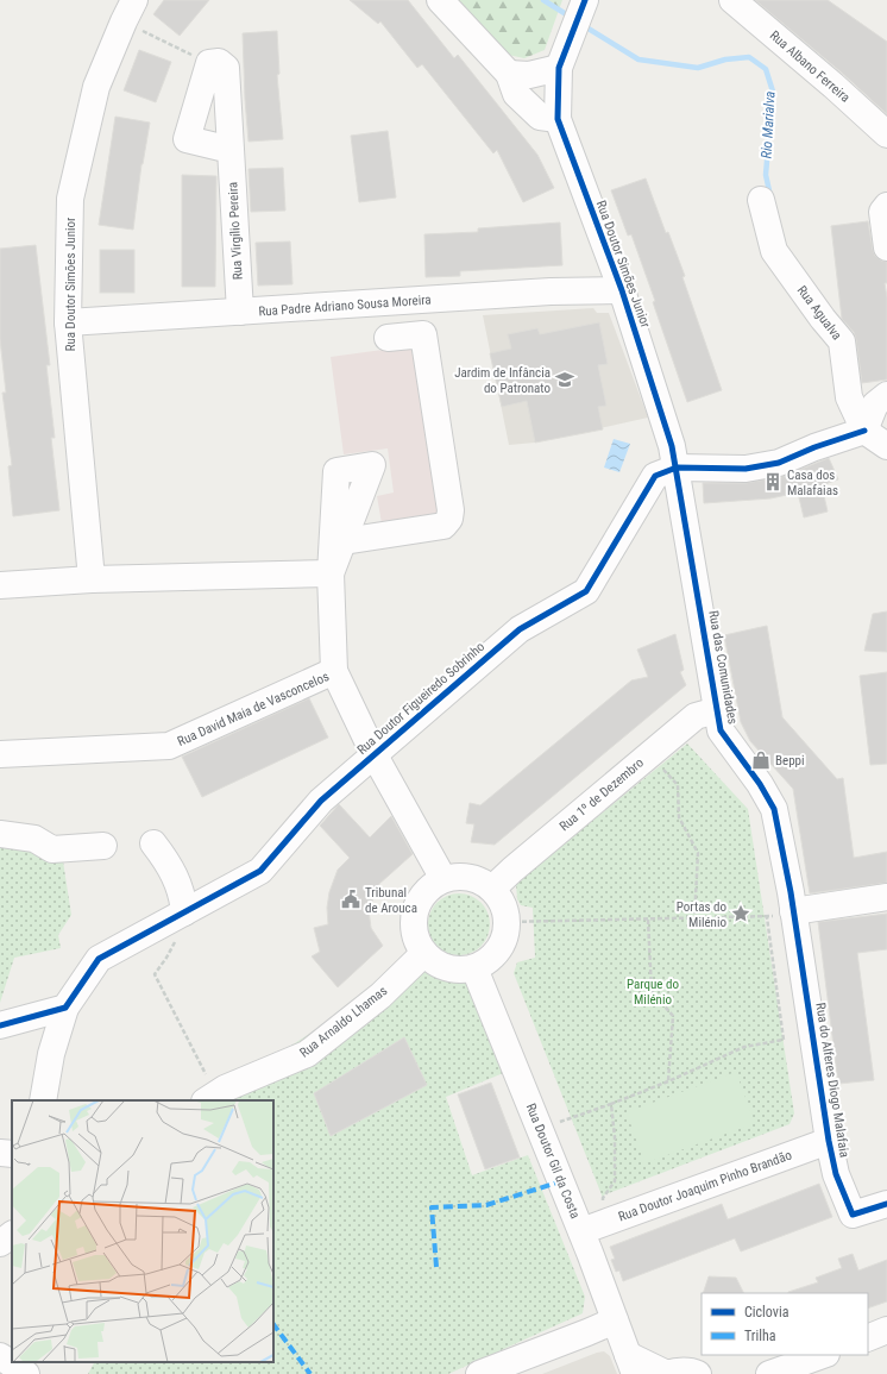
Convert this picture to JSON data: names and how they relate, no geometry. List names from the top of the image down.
{
  "streets": {
    "street": [
      "Rua Albano Ferreira",
      "Rua Virgílio Pereira",
      "Rua Doutor Simões Junior",
      "Rua Padre Adriano Sousa Moreira",
      "Rua Agualva",
      "Rua das Comunidades",
      "Rua Doutor Figueiredo Sobrinho",
      "Rua David Maia de Vasconcelos",
      "Rua 1º de Dezembro",
      "Rua Arnaldo Lhamas",
      "Rua do Alferes Diogo Malafaia",
      "Rua Doutor Gil da Costa",
      "Rua Doutor Joaquim Pinho Brandão"
    ]
  },
  "crossings": [
    ["Rua Virgílio Pereira", "Rua Padre Adriano Sousa Moreira"],
    ["Rua Doutor Simões Junior", "Rua Padre Adriano Sousa Moreira"],
    ["Rua Doutor Simões Junior", "Rua das Comunidades"],
    ["Rua Doutor Simões Junior", "Rua Doutor Figueiredo Sobrinho"],
    ["Rua Agualva", "Rua Doutor Figueiredo Sobrinho"],
    ["Rua das Comunidades", "Rua Doutor Figueiredo Sobrinho"],
    ["Rua das Comunidades", "Rua 1º de Dezembro"],
    ["Rua das Comunidades", "Rua do Alferes Diogo Malafaia"],
    ["Rua 1º de Dezembro", "Rua Arnaldo Lhamas"],
    ["Rua 1º de Dezembro", "Rua Doutor Gil da Costa"],
    ["Rua Arnaldo Lhamas", "Rua Doutor Gil da Costa"],
    ["Rua do Alferes Diogo Malafaia", "Rua Doutor Joaquim Pinho Brandão"],
    ["Rua Doutor Gil da Costa", "Rua Doutor Joaquim Pinho Brandão"]
  ],
  "water": ["Rio Marialva"],
  "parks": ["Parque do Milénio"],
  "places": {
    "school or university": ["Jardim de Infância do Patronato"],
    "building": ["Casa dos Malafaias"],
    "shop": ["Beppi"],
    "public building": ["Tribunal de Arouca"],
    "place": ["Portas do Milénio"]
  },
  "legend": ["Ciclovia", "Trilha"]
}
